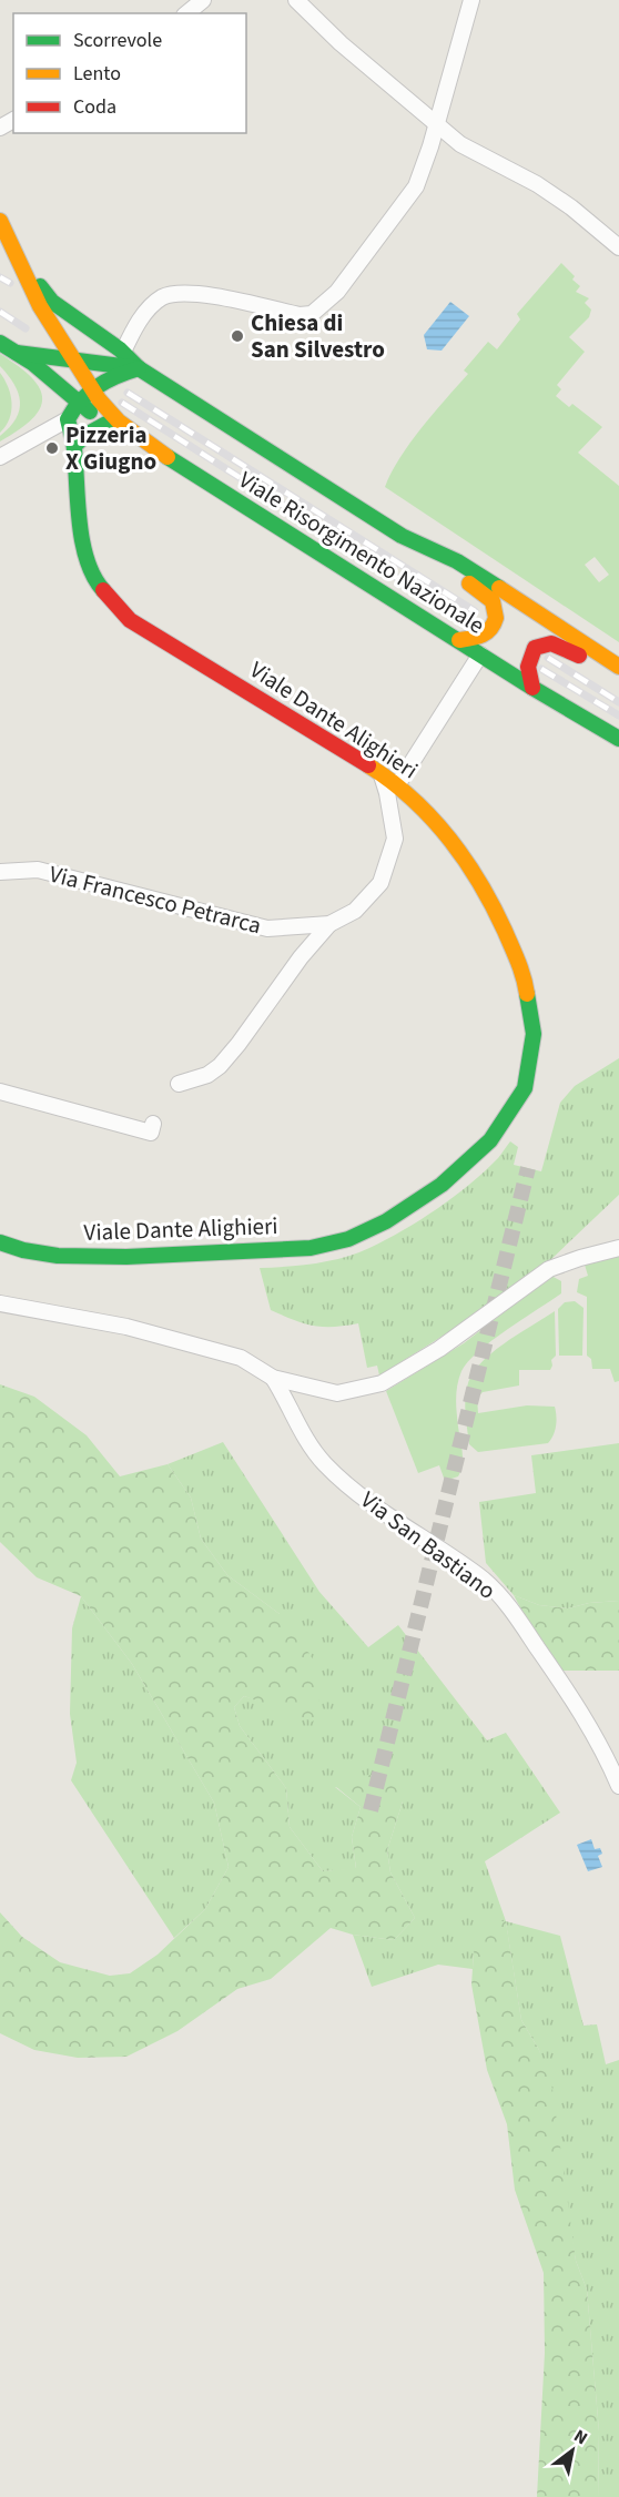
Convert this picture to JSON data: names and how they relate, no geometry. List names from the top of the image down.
{
  "streets": {
    "main road": ["Viale Risorgimento Nazionale", "Viale Dante Alighieri"],
    "street": ["Via Francesco Petrarca", "Via San Bastiano"]
  },
  "crossings": [
    ["Viale Dante Alighieri", "Via Francesco Petrarca"]
  ],
  "places": ["Chiesa di San Silvestro", "Pizzeria X Giugno"],
  "legend": ["Scorrevole", "Lento", "Coda"],
  "north": "top right"
}
